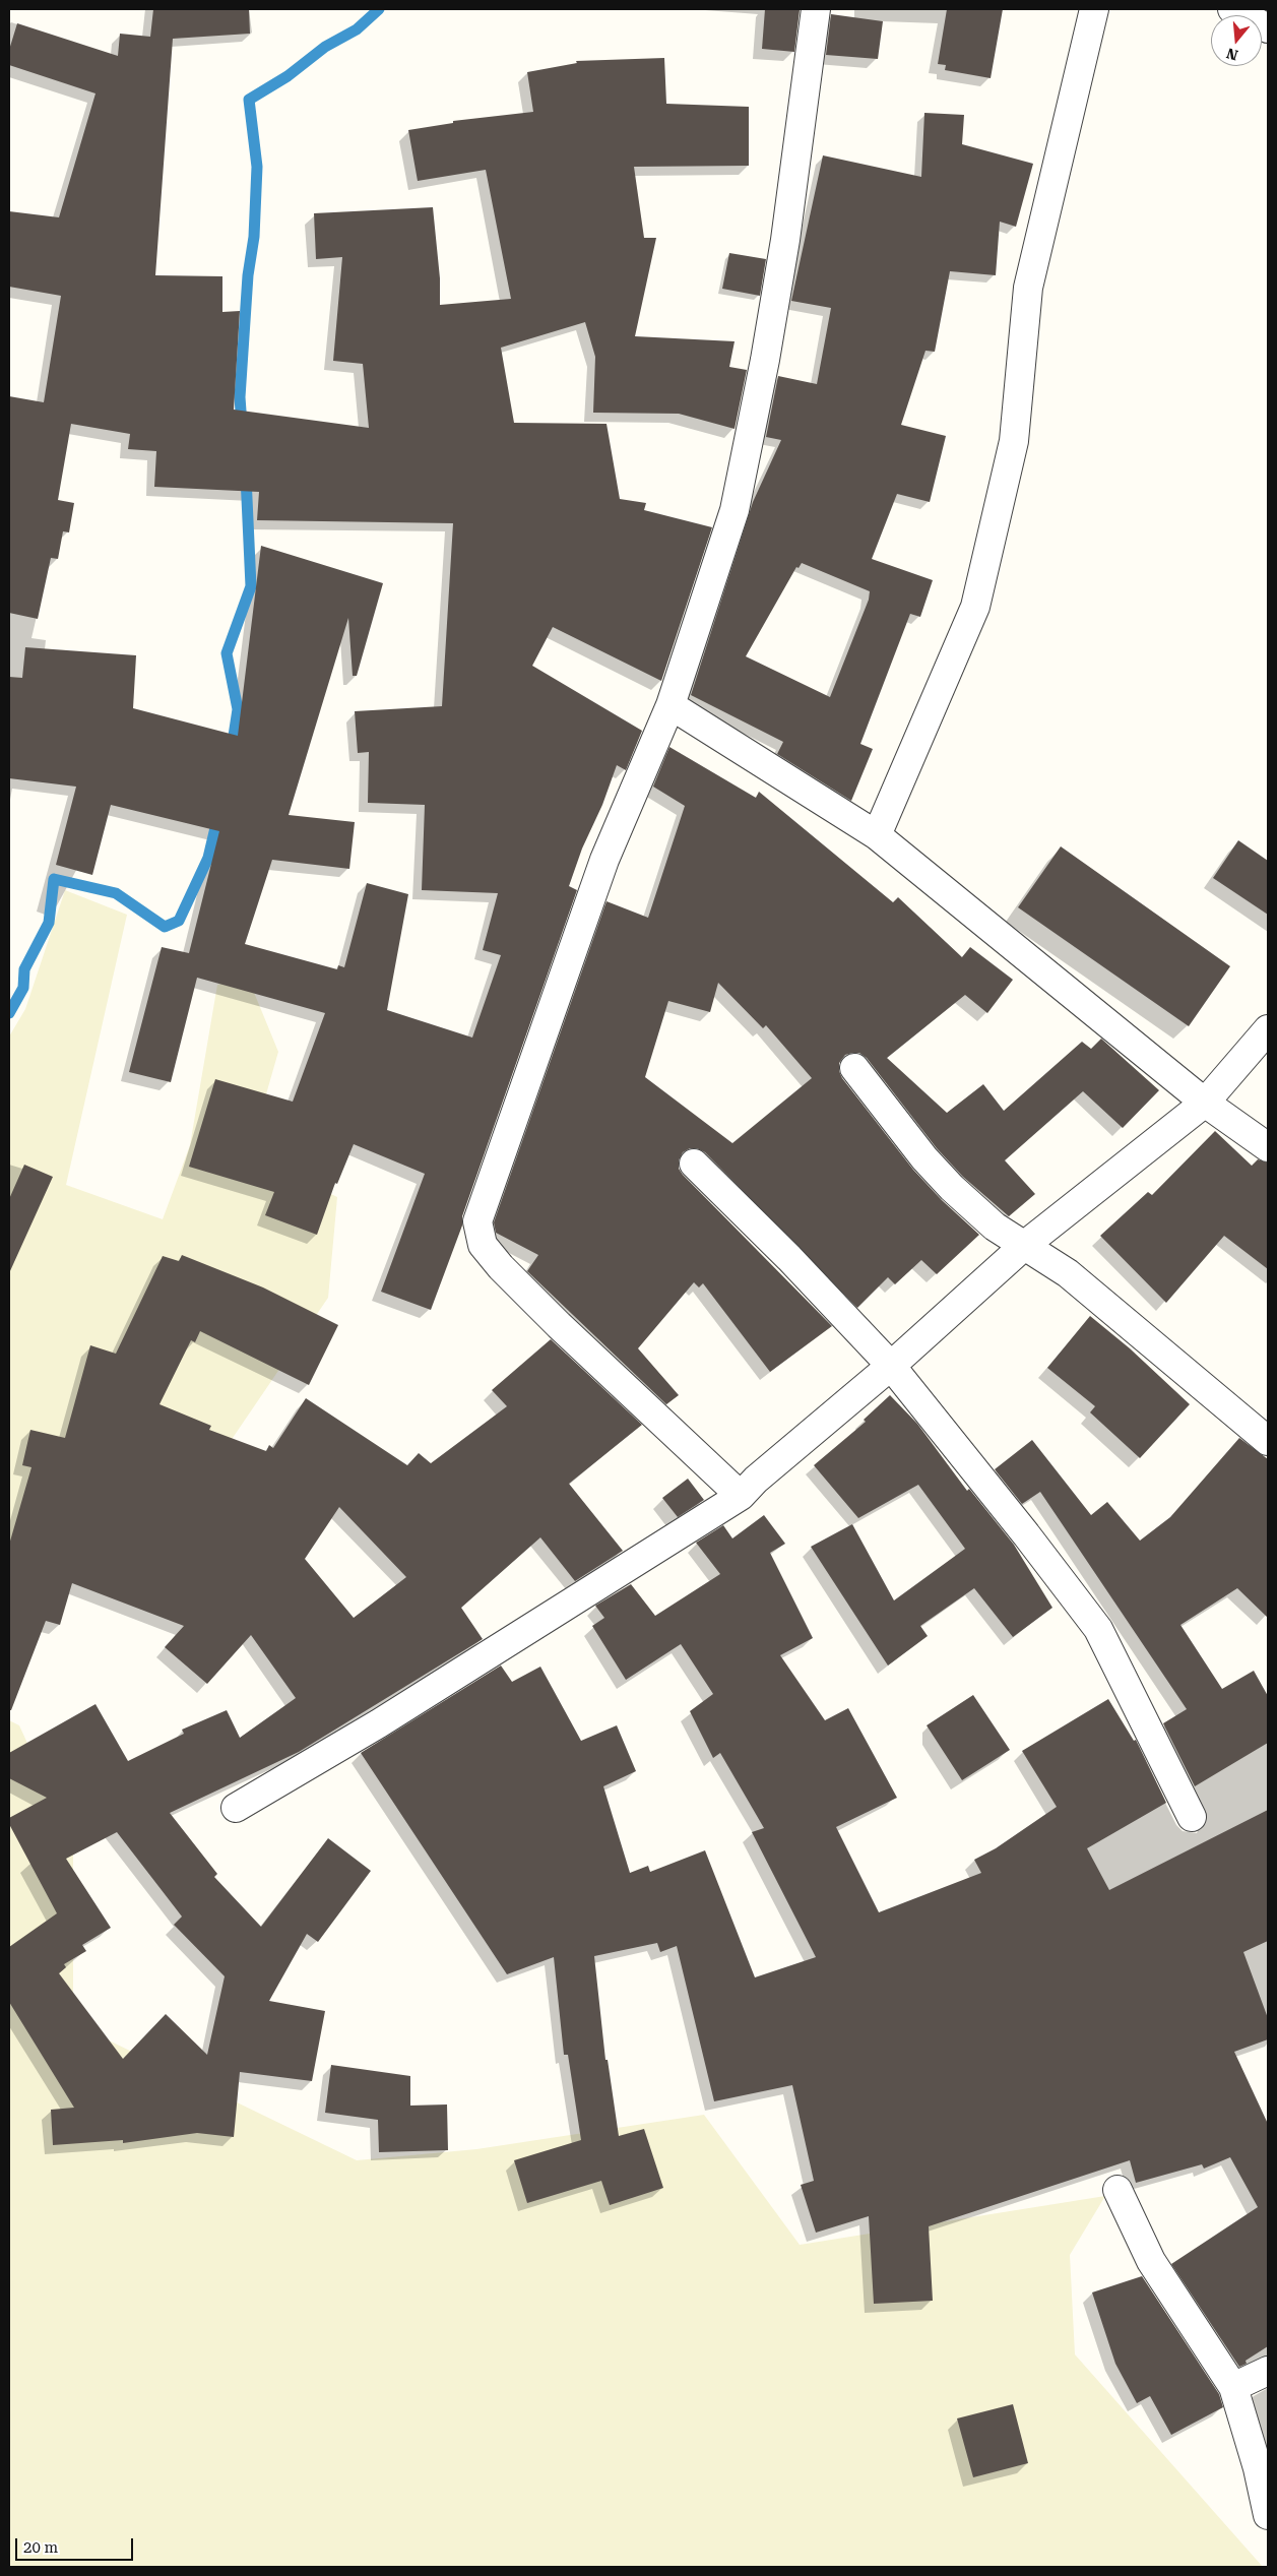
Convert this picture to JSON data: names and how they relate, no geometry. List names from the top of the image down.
{
  "scale_bar": "20 m",
  "north": "bottom"
}
